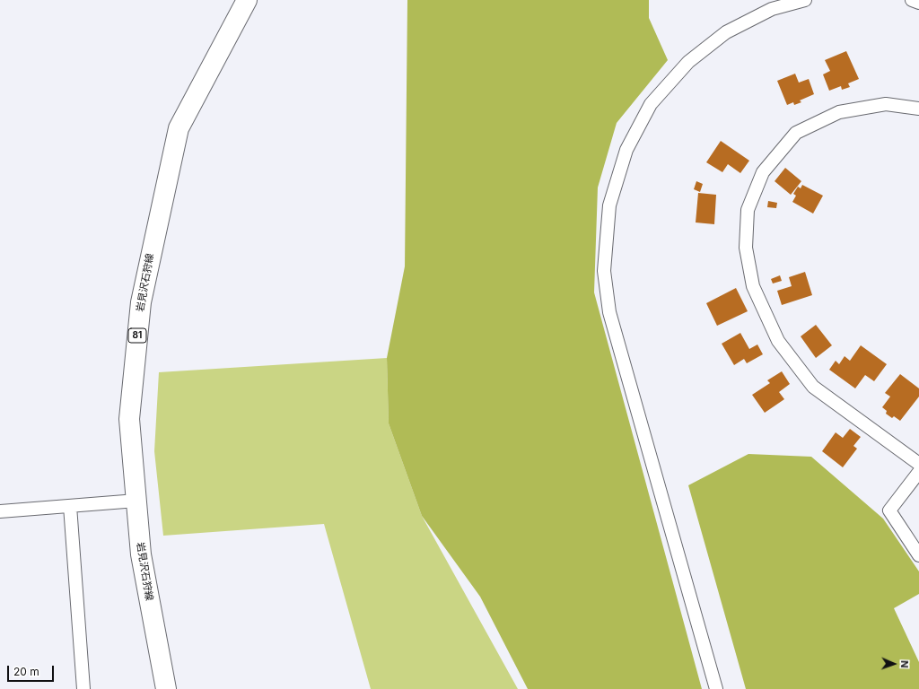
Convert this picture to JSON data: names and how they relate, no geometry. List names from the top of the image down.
{
  "streets": {
    "main road": ["岩見沢石狩線", "81"]
  },
  "scale_bar": "20 m",
  "north": "right"
}
